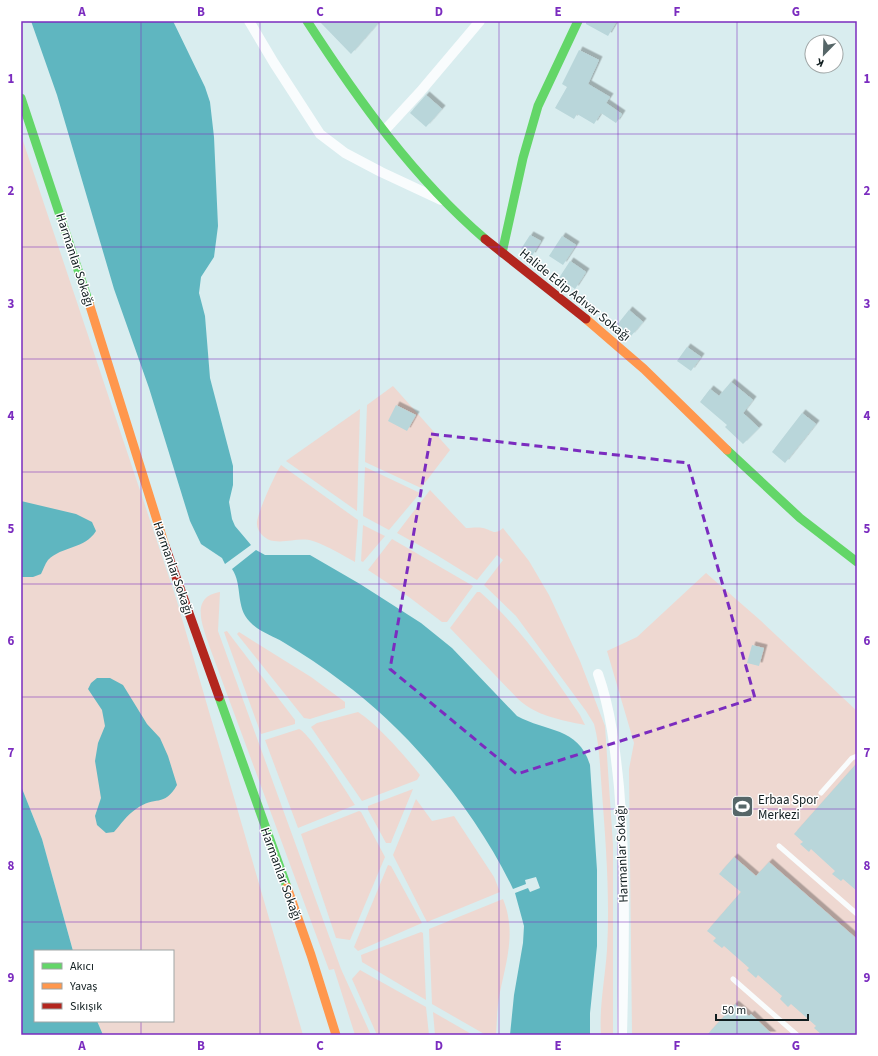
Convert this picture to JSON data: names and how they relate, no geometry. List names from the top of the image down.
{
  "streets": {
    "street": ["Harmanlar Sokağı", "Halide Edip Adıvar Sokağı"]
  },
  "places": {
    "sports": ["Erbaa Spor Merkezi"]
  },
  "legend": ["Akıcı", "Yavaş", "Sıkışık"],
  "scale_bar": "50 m",
  "north": "bottom left",
  "grid": {
    "columns": [
      "A",
      "B",
      "C",
      "D",
      "E",
      "F",
      "G"
    ],
    "rows": [
      "1",
      "2",
      "3",
      "4",
      "5",
      "6",
      "7",
      "8",
      "9"
    ]
  }
}
